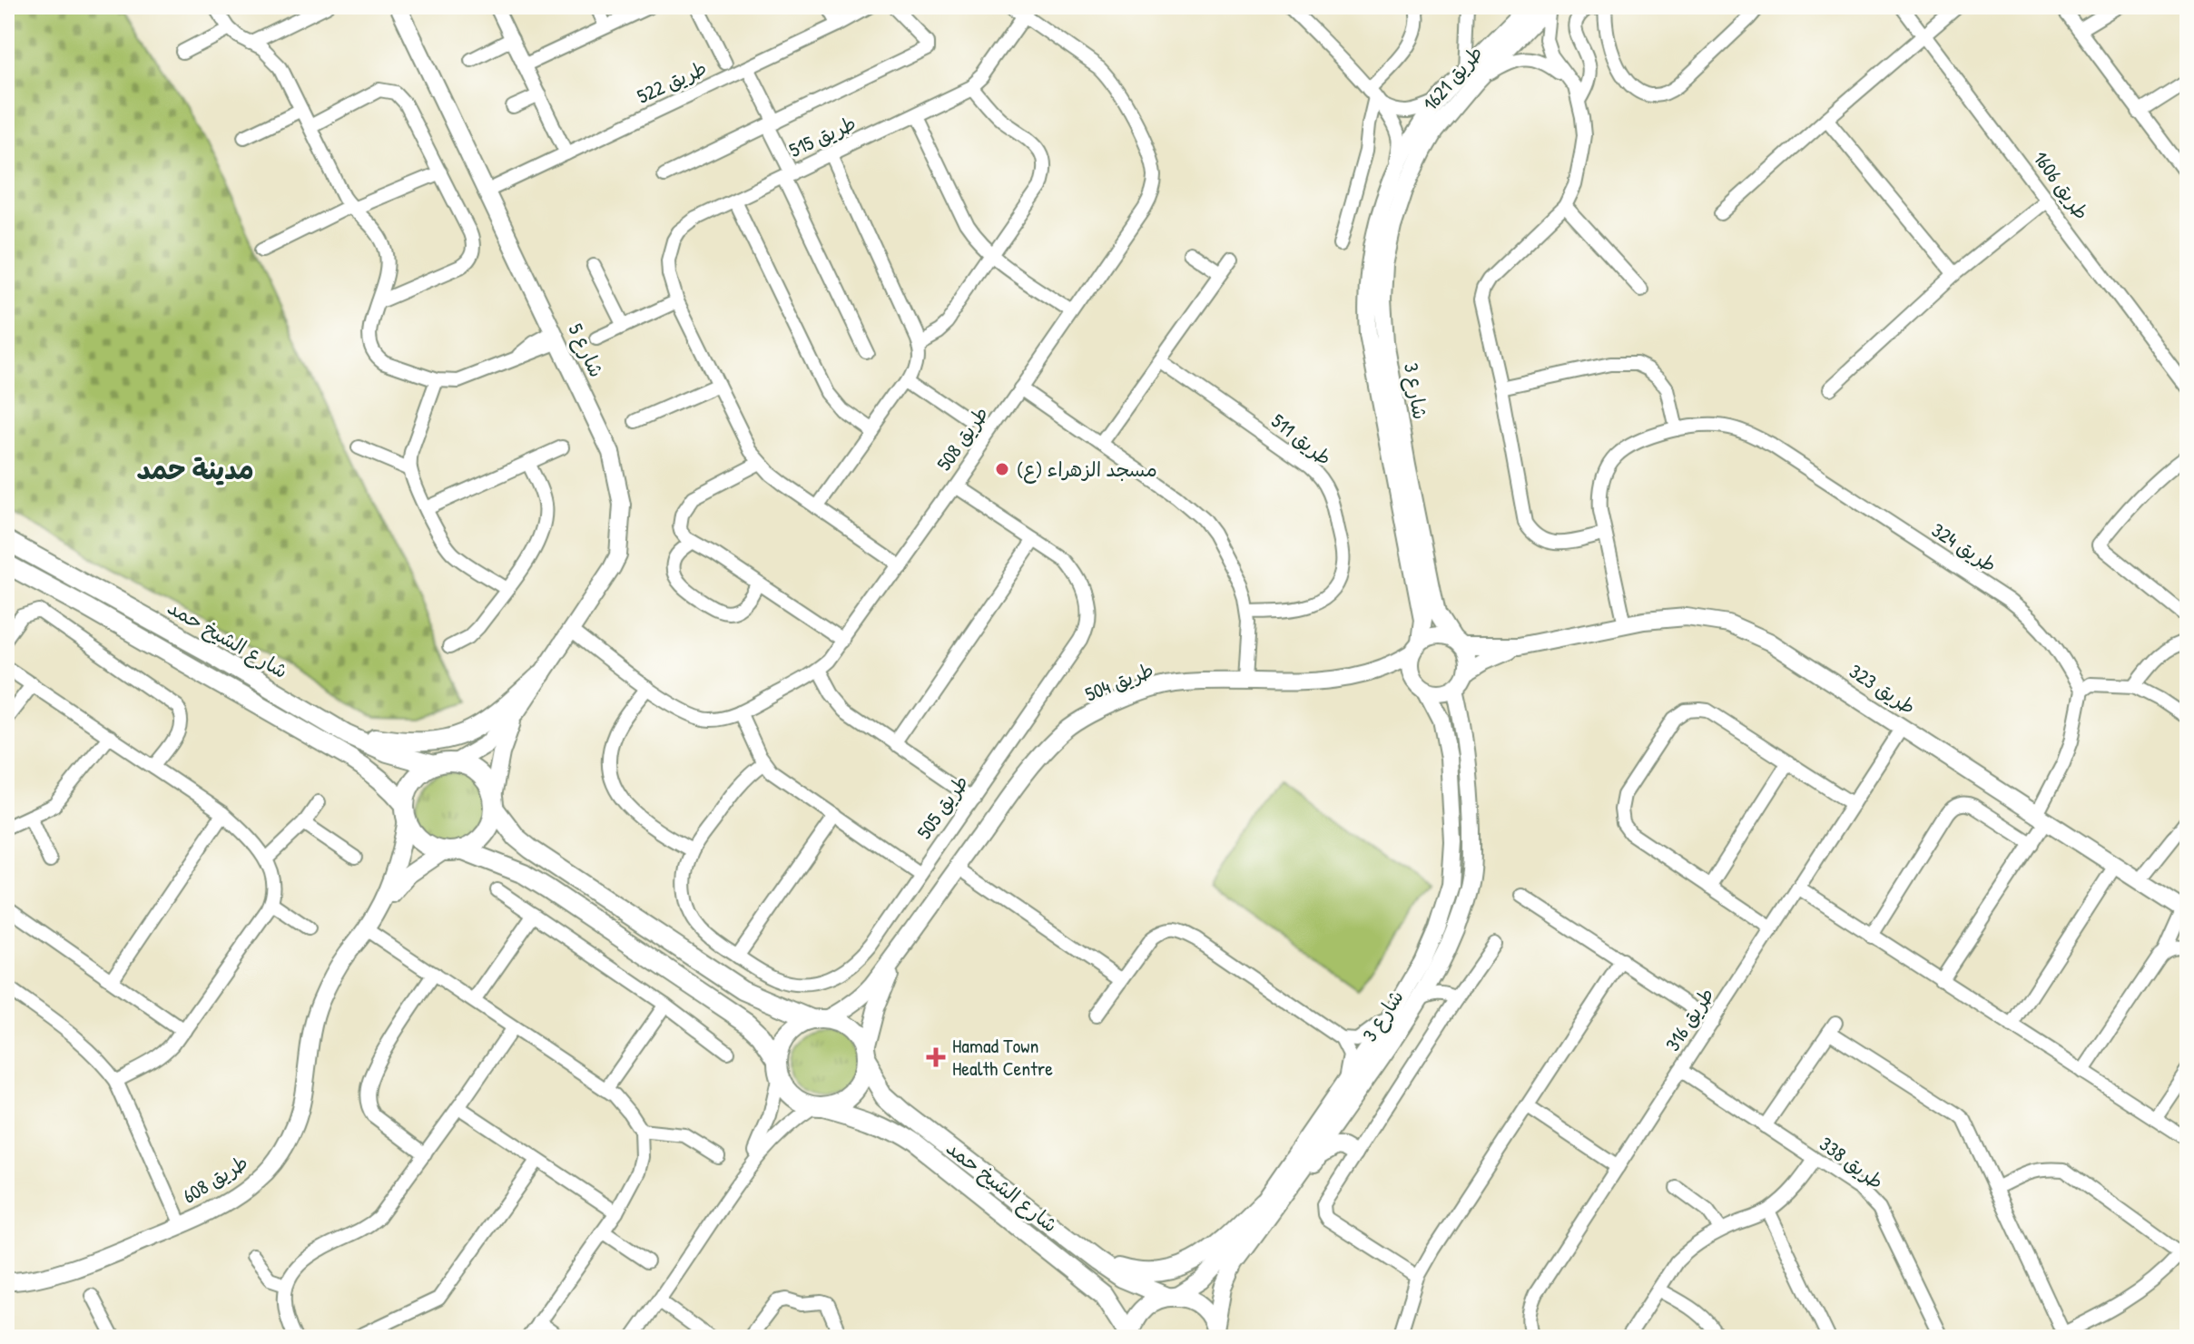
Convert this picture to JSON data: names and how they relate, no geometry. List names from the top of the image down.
{
  "streets": {
    "main road": ["شارع الشيخ حمد"],
    "street": [
      "طريق 1621",
      "طريق 522",
      "طريق 515",
      "طريق 1606",
      "شارع 5",
      "شارع 3",
      "طريق 508",
      "طريق 511",
      "طريق 324",
      "طريق 504",
      "طريق 323",
      "طريق 505",
      "طريق 316",
      "طريق 338",
      "طريق 608"
    ]
  },
  "crossings": [
    ["طريق 1621", "شارع 3"],
    ["طريق 522", "شارع 5"],
    ["طريق 515", "طريق 508"],
    ["شارع 5", "طريق 508"],
    ["شارع 5", "شارع الشيخ حمد"],
    ["شارع 5", "طريق 608"],
    ["شارع 3", "شارع الشيخ حمد"],
    ["شارع 3", "طريق 504"],
    ["شارع 3", "طريق 323"],
    ["طريق 508", "طريق 505"],
    ["طريق 324", "طريق 323"],
    ["شارع الشيخ حمد", "طريق 504"],
    ["شارع الشيخ حمد", "طريق 608"],
    ["طريق 504", "طريق 323"],
    ["طريق 323", "طريق 316"],
    ["طريق 316", "طريق 338"]
  ],
  "districts": ["مدينة حمد"],
  "places": {
    "other": ["مسجد الزهراء (ع)"],
    "health": ["Hamad Town Health Centre"]
  }
}
